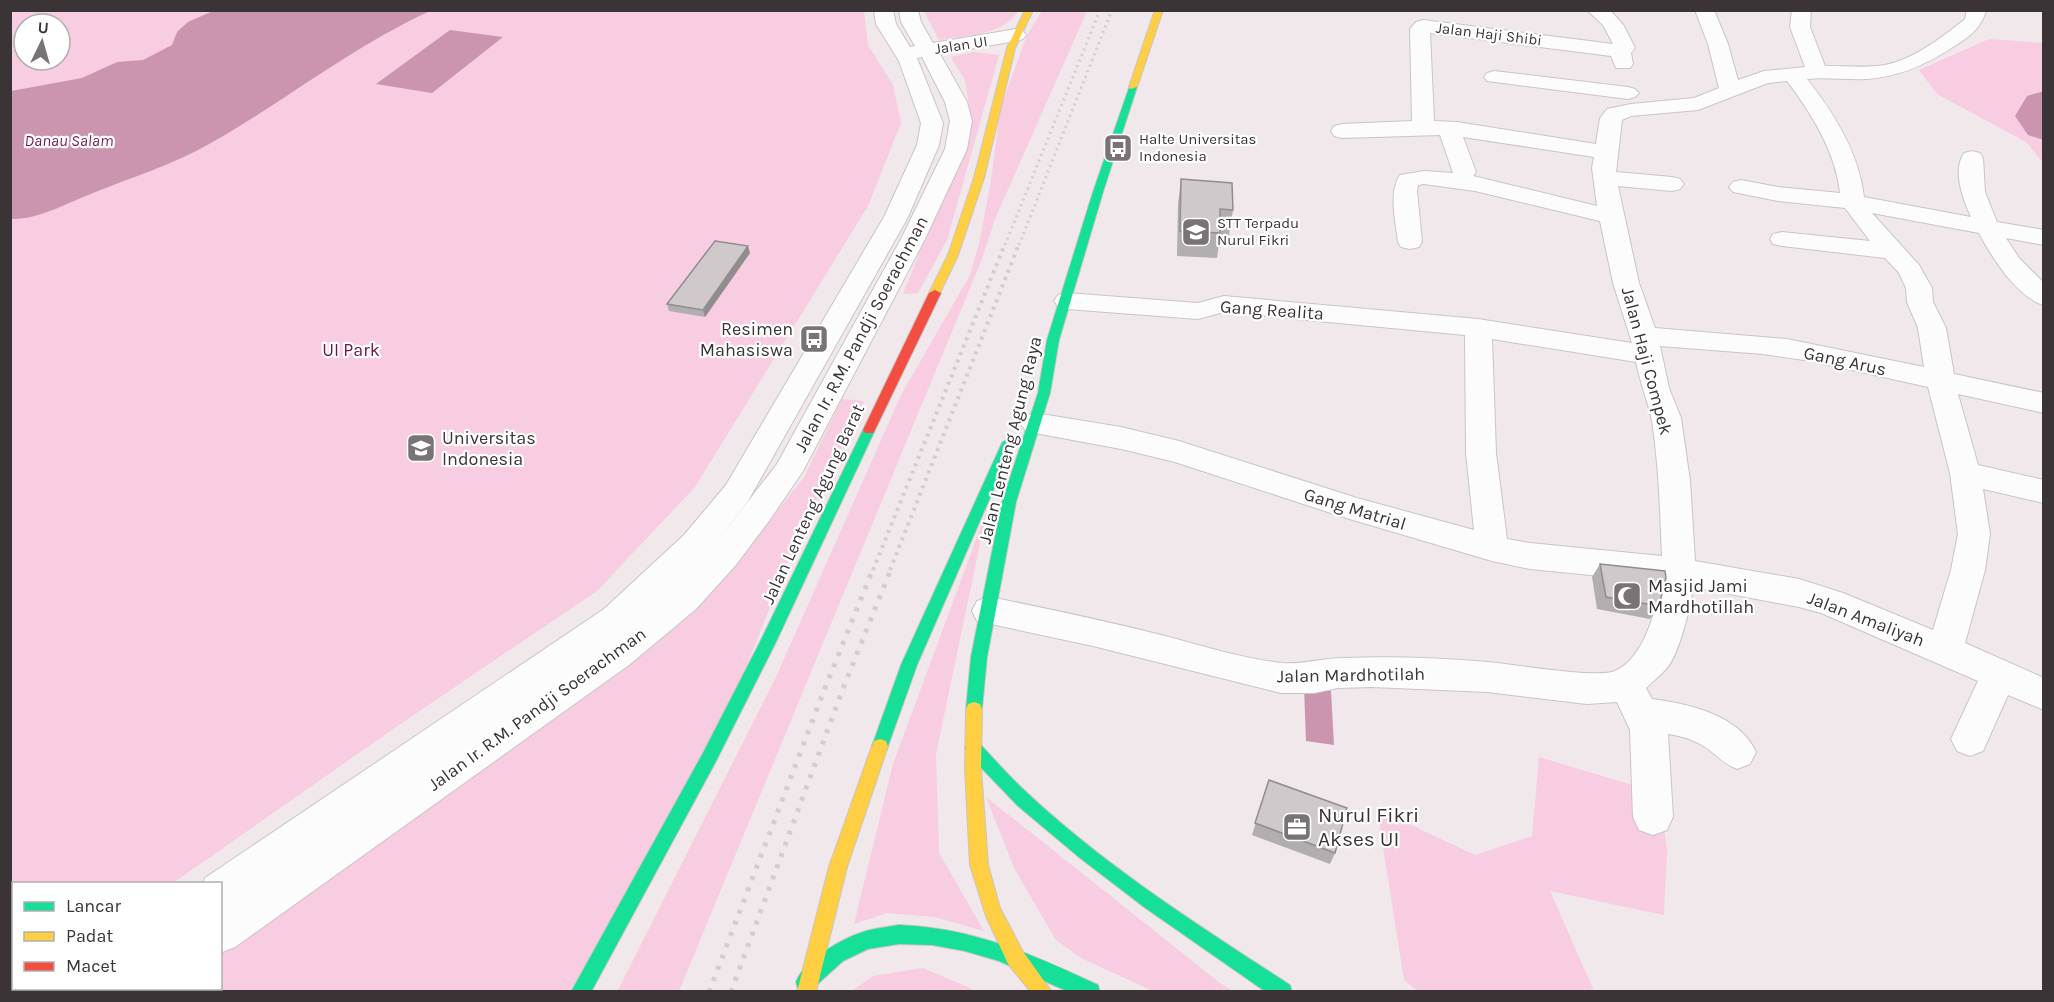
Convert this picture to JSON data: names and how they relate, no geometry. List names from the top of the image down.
{
  "streets": {
    "main road": ["Jalan Lenteng Agung Raya", "Jalan Lenteng Agung Barat"],
    "street": [
      "Jalan Haji Shibi",
      "Jalan UI",
      "Gang Realita",
      "Jalan Ir. R.M. Pandji Soerachman",
      "Jalan Haji Compek",
      "Gang Arus",
      "Gang Matrial",
      "Jalan Amaliyah",
      "Jalan Mardhotilah"
    ]
  },
  "crossings": [
    ["Jalan UI", "Jalan Ir. R.M. Pandji Soerachman"],
    ["Jalan UI", "Jalan Lenteng Agung Barat"],
    ["Gang Realita", "Jalan Haji Compek"],
    ["Gang Realita", "Gang Arus"],
    ["Gang Realita", "Jalan Lenteng Agung Raya"],
    ["Jalan Haji Compek", "Gang Arus"],
    ["Jalan Haji Compek", "Gang Matrial"],
    ["Jalan Haji Compek", "Jalan Amaliyah"],
    ["Jalan Lenteng Agung Raya", "Gang Matrial"],
    ["Jalan Lenteng Agung Raya", "Jalan Mardhotilah"],
    ["Gang Matrial", "Jalan Amaliyah"]
  ],
  "water": ["Danau Salam"],
  "parks": ["UI Park"],
  "places": {
    "bus stop": ["Halte Universitas Indonesia", "Resimen Mahasiswa"],
    "school or university": ["STT Terpadu Nurul Fikri", "Universitas Indonesia"],
    "mosque": ["Masjid Jami Mardhotillah"],
    "office": ["Nurul Fikri Akses UI"]
  },
  "legend": ["Lancar", "Padat", "Macet"],
  "north": "top"
}
